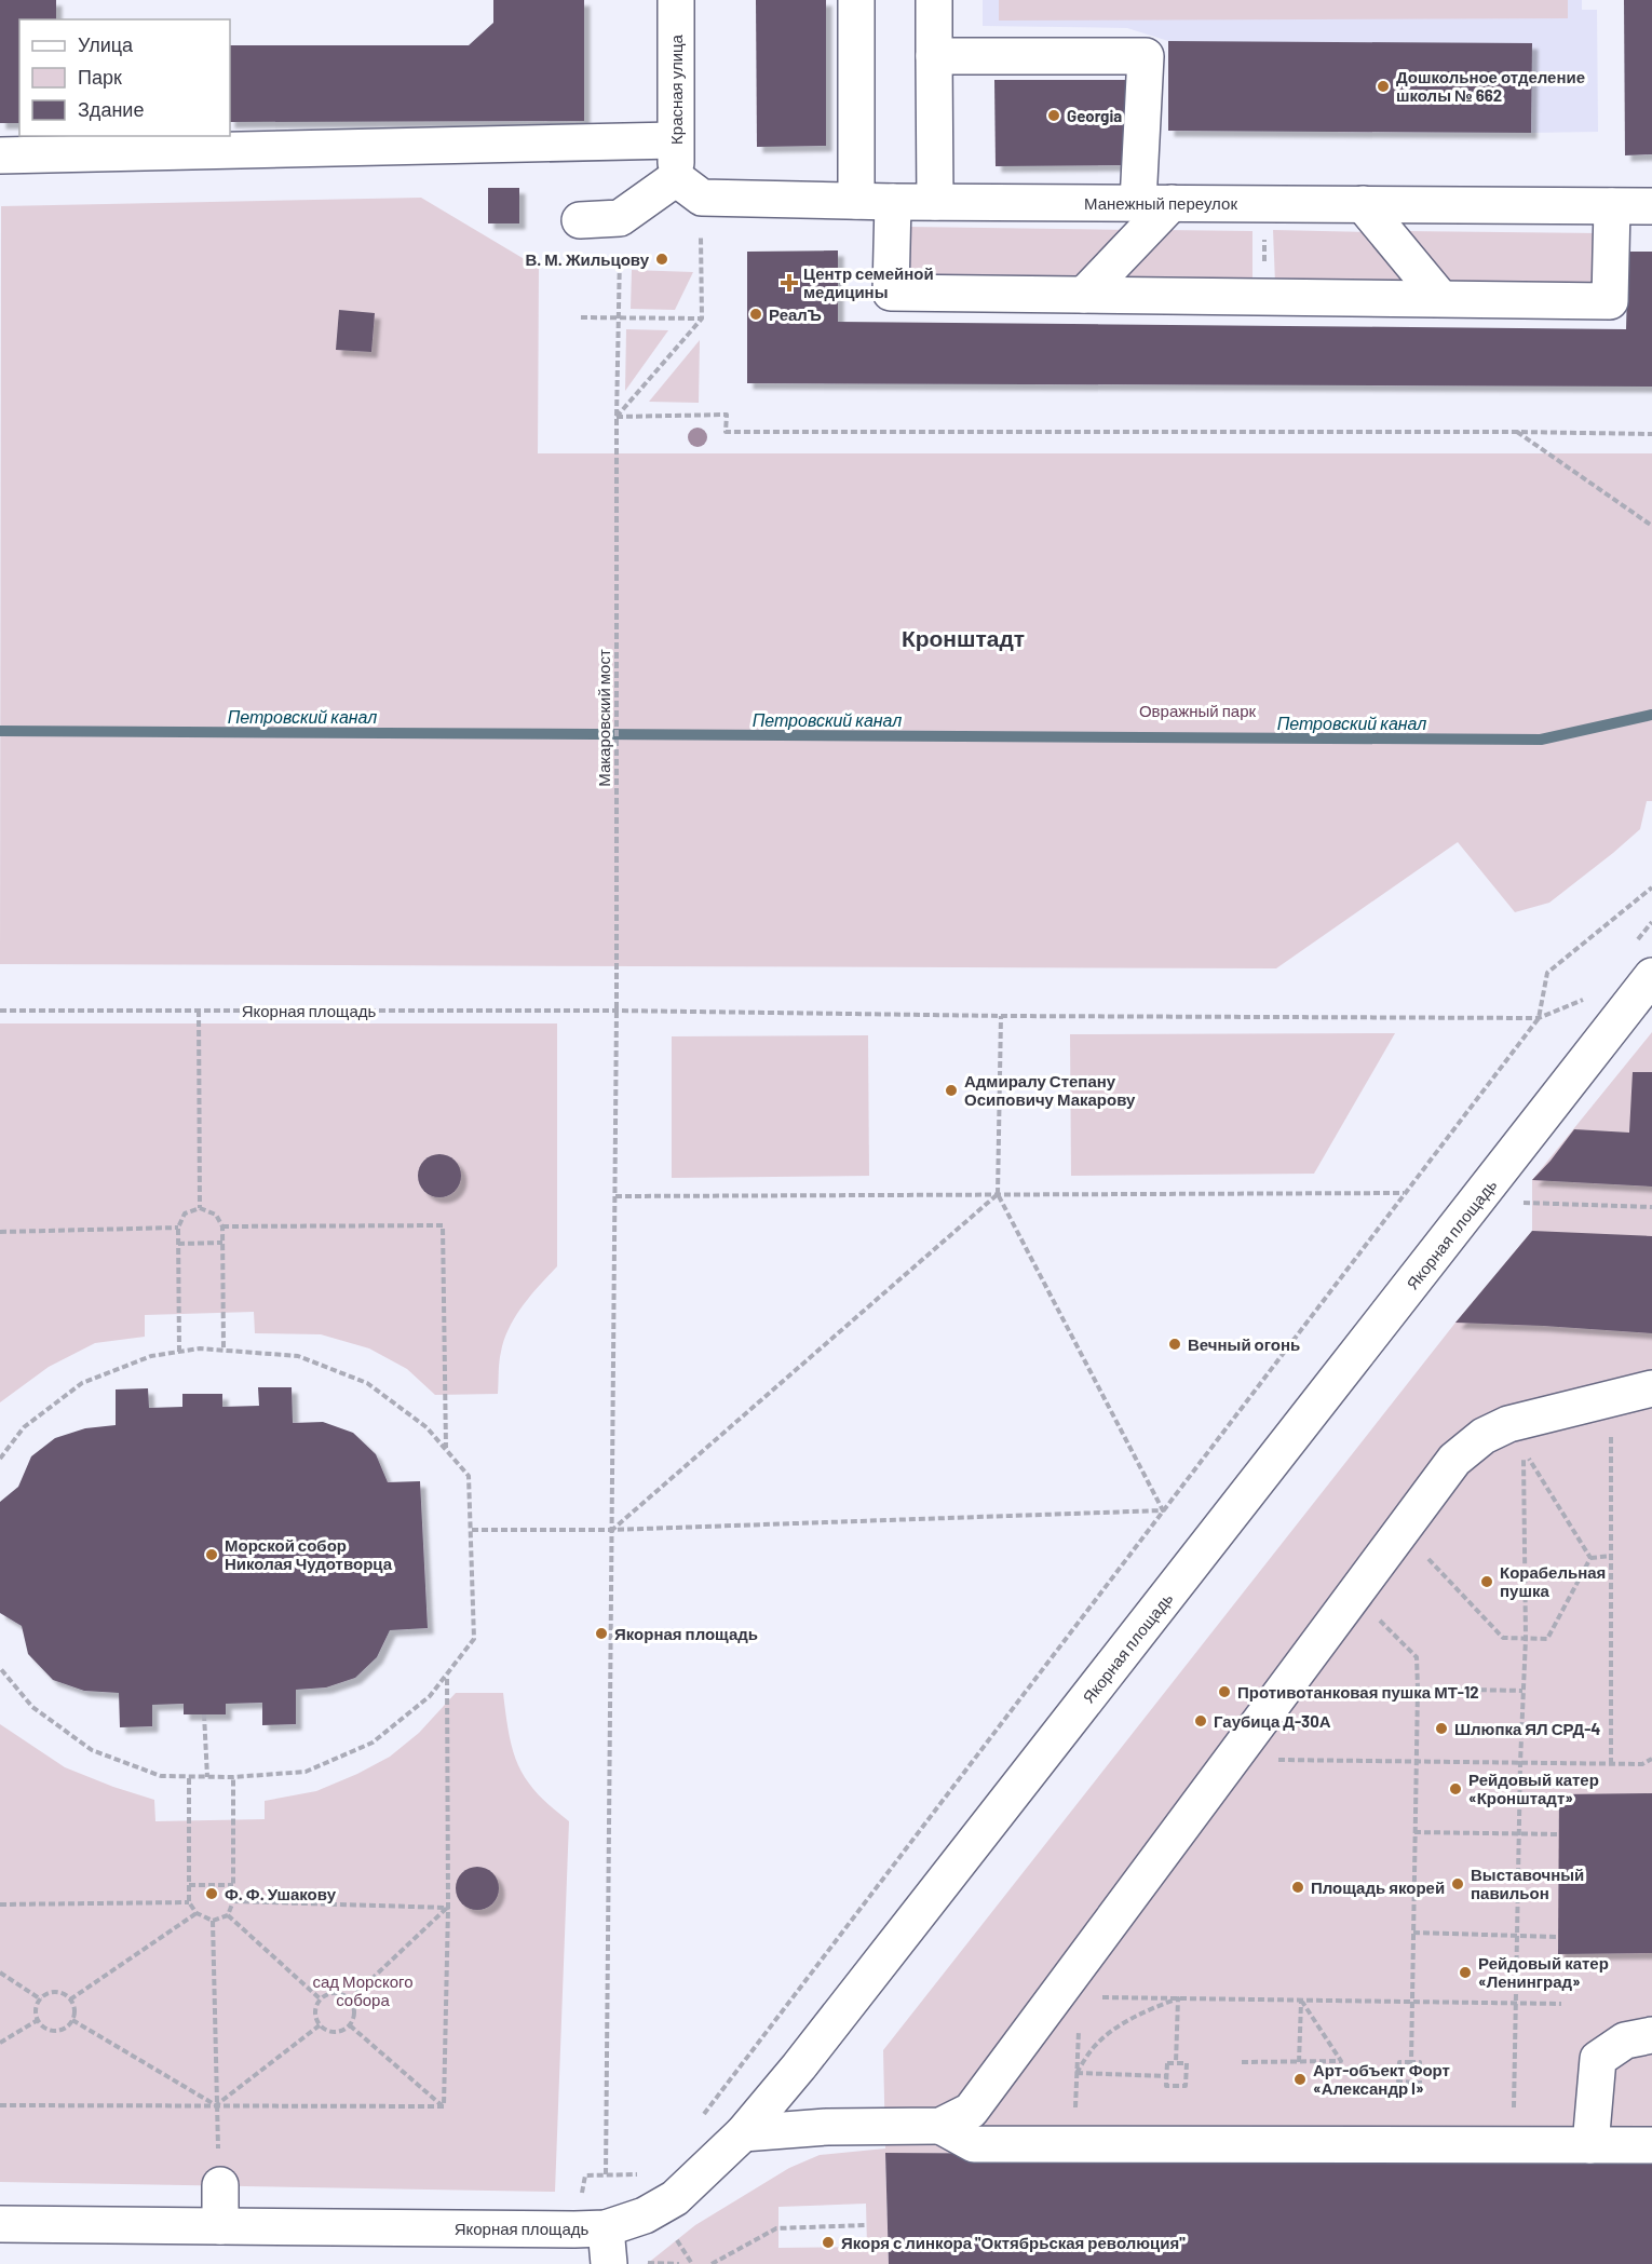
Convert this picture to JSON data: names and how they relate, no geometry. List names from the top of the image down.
{
  "streets": {
    "street": ["Красная улица", "Манежный переулок", "Якорная площадь"],
    "path": ["Макаровский мост"]
  },
  "crossings": [
    ["Красная улица", "Манежный переулок"],
    ["Макаровский мост", "Якорная площадь"]
  ],
  "districts": ["Кронштадт"],
  "water": ["Петровский канал"],
  "parks": ["Овражный парк", "сад Морского собора"],
  "places": {
    "other": [
      "Дошкольное отделение школы № 662",
      "Georgia",
      "В. М. Жильцову",
      "РеалЪ",
      "Адмиралу Степану Осиповичу Макарову",
      "Вечный огонь",
      "Морской собор Николая Чудотворца",
      "Корабельная пушка",
      "Якорная площадь",
      "Противотанковая пушка МТ-12",
      "Гаубица Д-30А",
      "Шлюпка ЯЛ СРД-4",
      "Рейдовый катер «Кронштадт»",
      "Выставочный павильон",
      "Площадь якорей",
      "Ф. Ф. Ушакову",
      "Рейдовый катер «Ленинград»",
      "Арт-объект Форт «Александр I»",
      "Якоря с линкора \"Октябрьская революция\""
    ],
    "health": ["Центр семейной медицины"]
  },
  "legend": ["Улица", "Парк", "Здание"]
}
